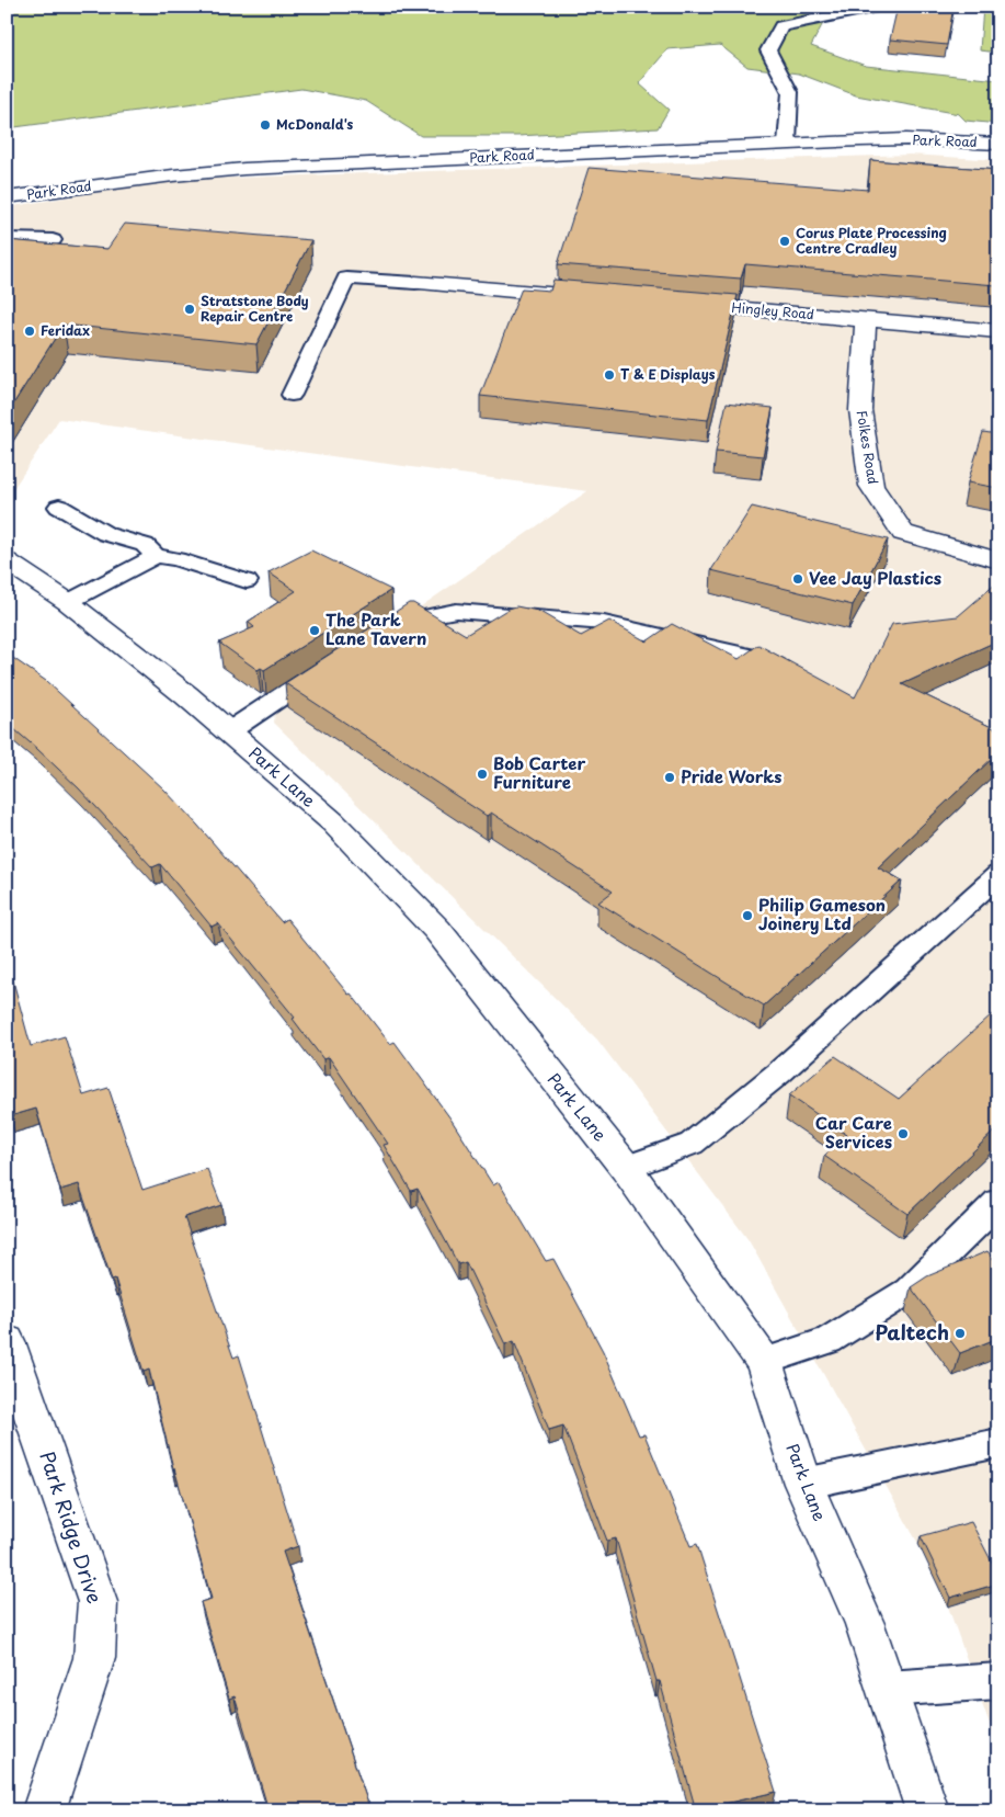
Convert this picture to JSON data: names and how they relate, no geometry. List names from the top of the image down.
{
  "streets": {
    "main road": [
      "Park Road",
      "Hingley Road",
      "Folkes Road",
      "Park Lane",
      "Park Ridge Drive"
    ]
  },
  "crossings": [
    ["Hingley Road", "Folkes Road"]
  ],
  "places": [
    "McDonald's",
    "Corus Plate Processing Centre Cradley",
    "Stratstone Body Repair Centre",
    "Feridax",
    "T & E Displays",
    "Vee Jay Plastics",
    "The Park Lane Tavern",
    "Bob Carter Furniture",
    "Pride Works",
    "Philip Gameson Joinery Ltd",
    "Car Care Services",
    "Paltech"
  ]
}
